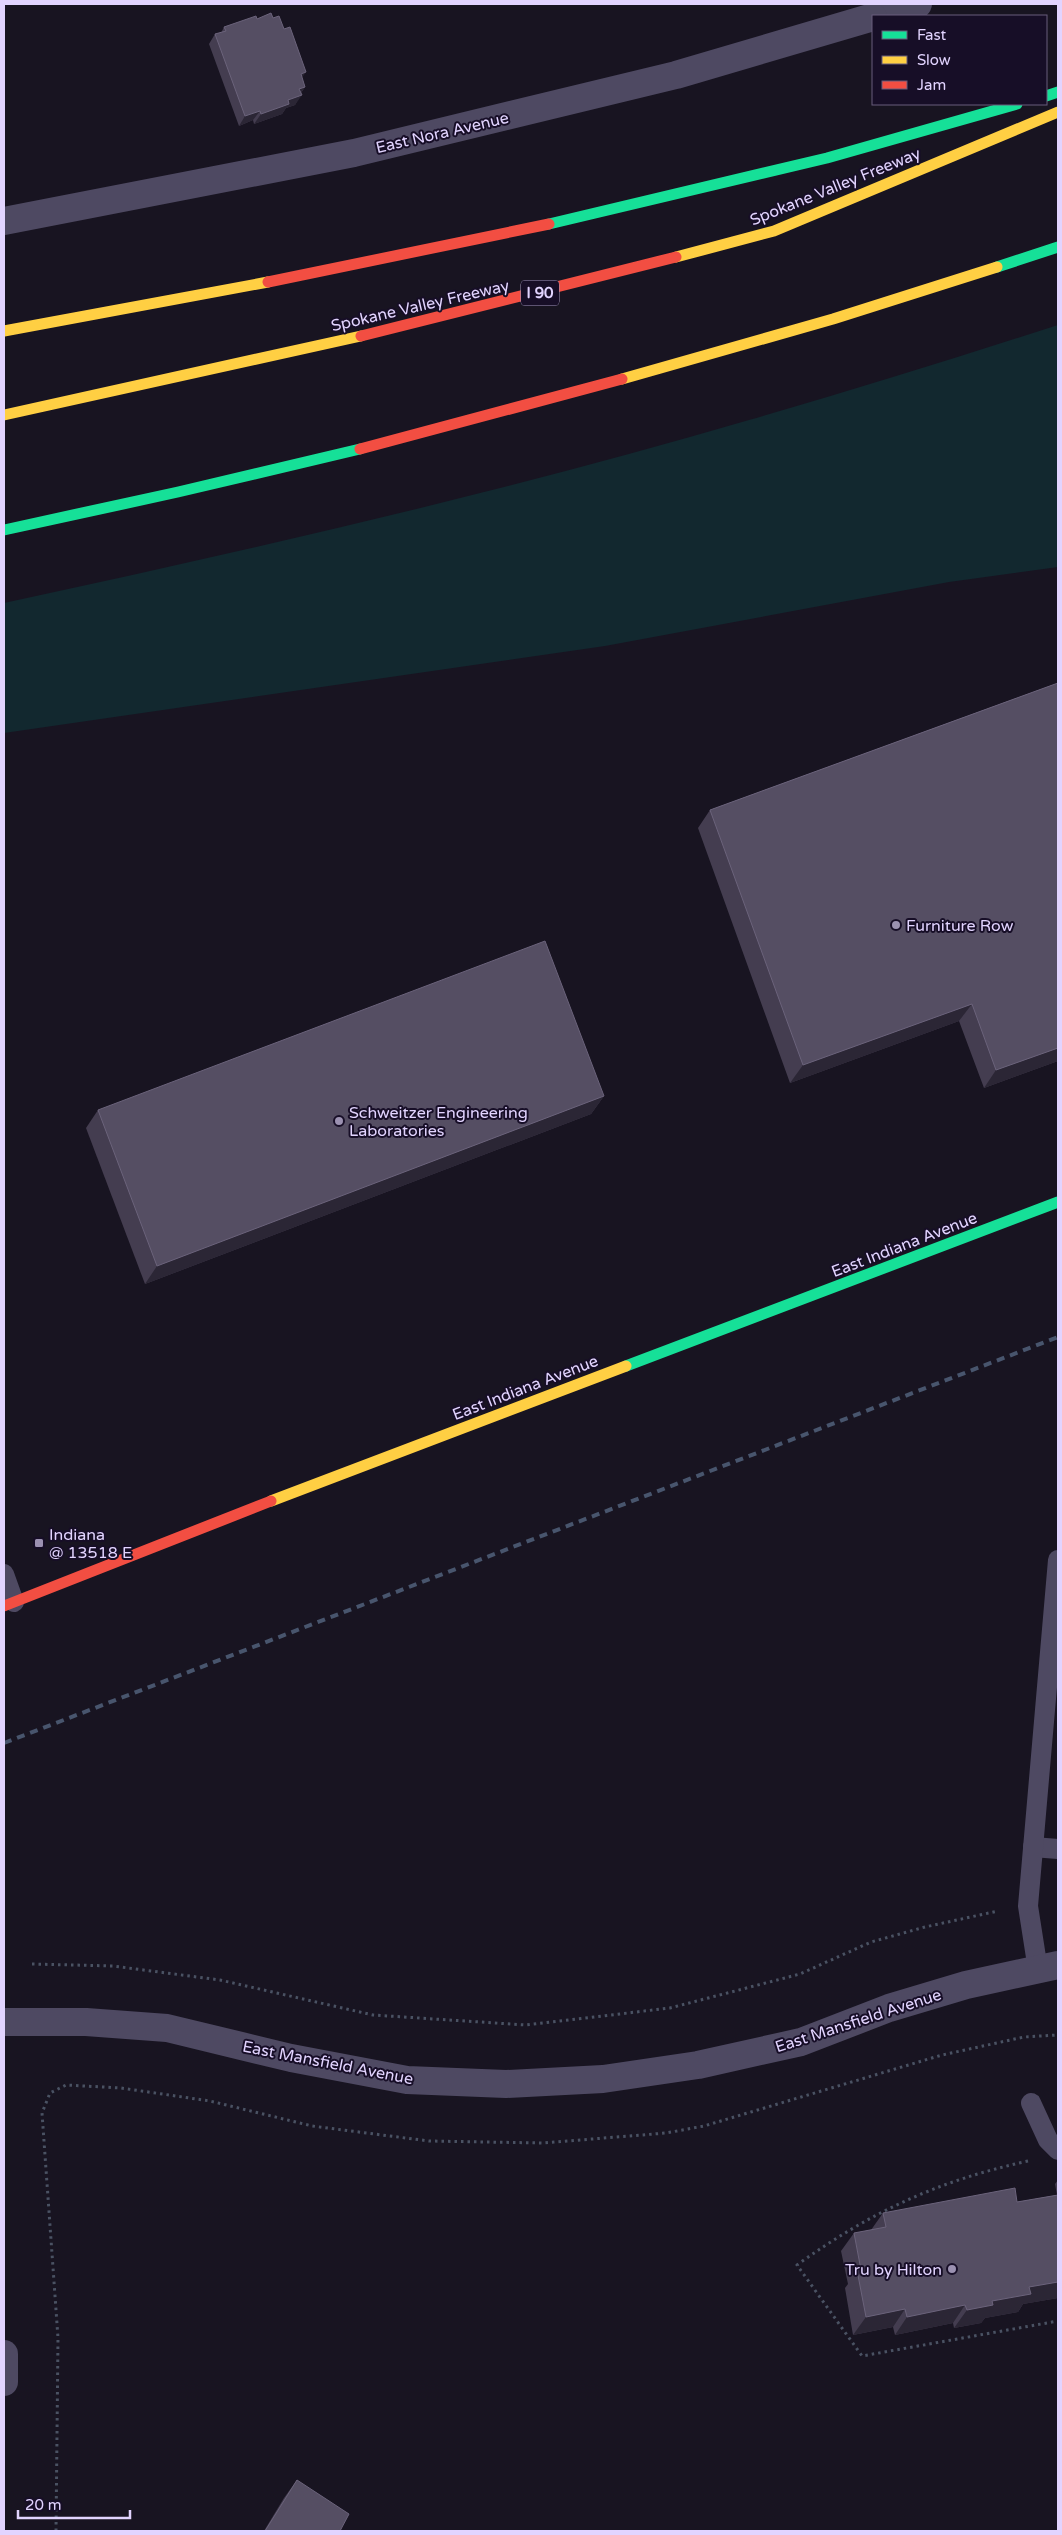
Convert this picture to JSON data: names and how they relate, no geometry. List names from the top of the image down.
{
  "streets": {
    "main road": ["Spokane Valley Freeway", "I 90", "East Indiana Avenue"],
    "street": ["East Nora Avenue", "East Mansfield Avenue"]
  },
  "places": {
    "other": ["Furniture Row", "Schweitzer Engineering Laboratories", "Tru by Hilton"],
    "transit": ["Indiana @ 13518 E"]
  },
  "legend": ["Fast", "Slow", "Jam"],
  "scale_bar": "20 m"
}
